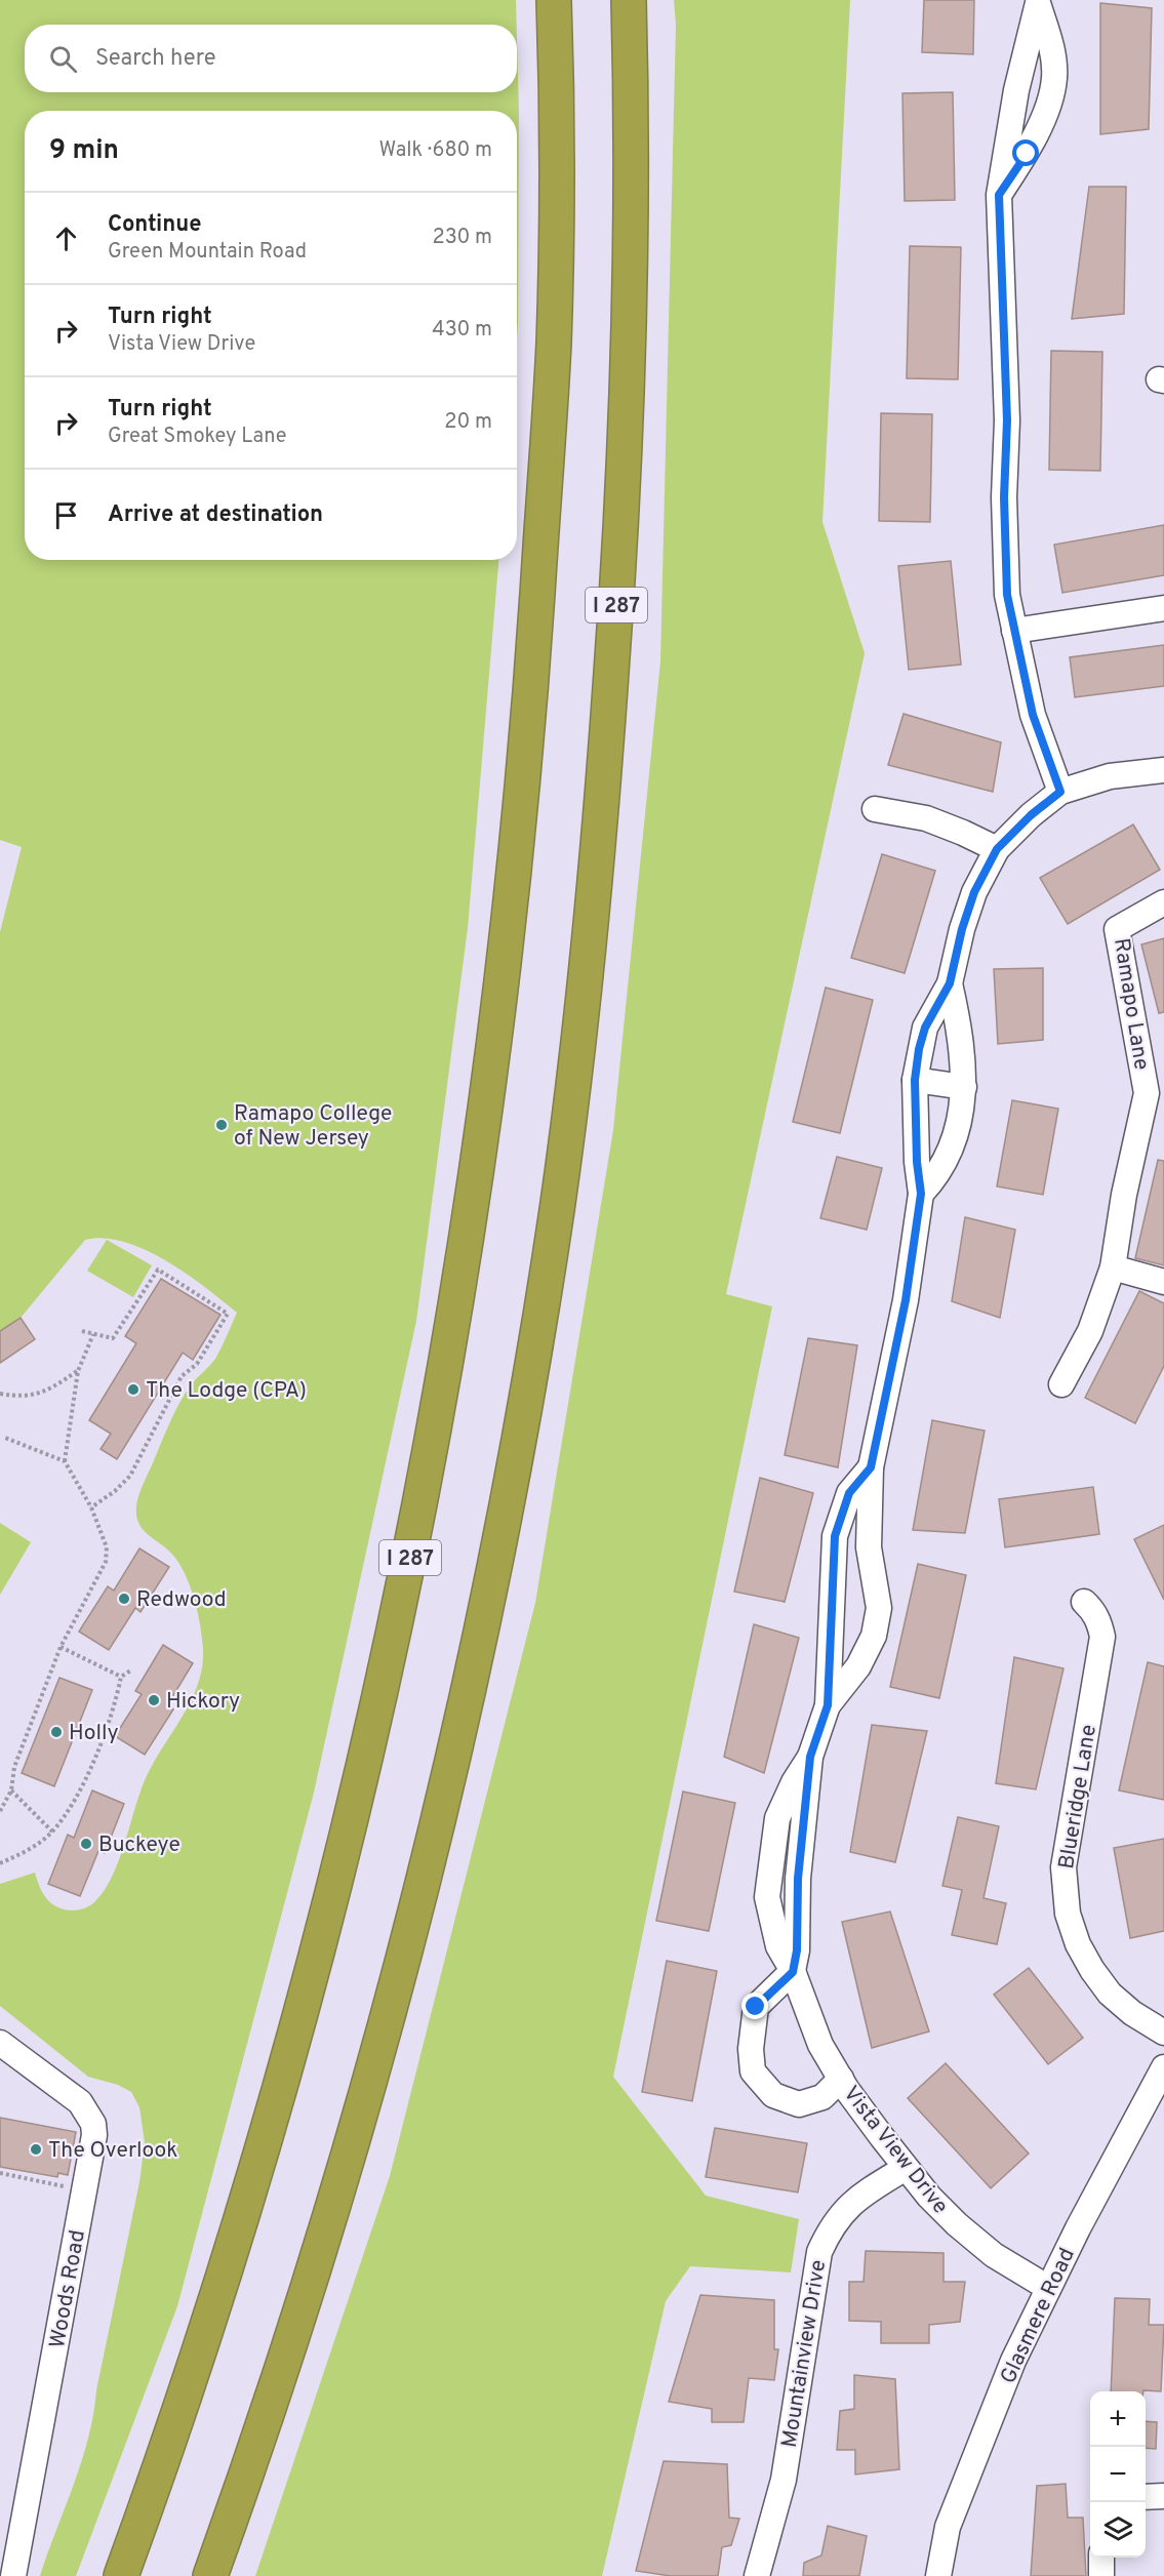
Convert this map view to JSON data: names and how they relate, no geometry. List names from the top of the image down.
{
  "streets": {
    "highway": ["I 287"],
    "street": [
      "Ramapo Lane",
      "Blueridge Lane",
      "Vista View Drive",
      "Woods Road",
      "Glasmere Road",
      "Mountainview Drive"
    ]
  },
  "crossings": [
    ["Vista View Drive", "Glasmere Road"],
    ["Vista View Drive", "Mountainview Drive"]
  ],
  "places": [
    "Ramapo College of New Jersey",
    "The Lodge (CPA)",
    "Redwood",
    "Hickory",
    "Holly",
    "Buckeye",
    "The Overlook"
  ],
  "page": {
    "search": "Search here",
    "heading": ["9 min", "Walk · 680 m"],
    "list": [
      ["Continue", "Green Mountain Road", "230 m"],
      ["Turn right", "Vista View Drive", "430 m"],
      ["Turn right", "Great Smokey Lane", "20 m"],
      "Arrive at destination"
    ],
    "map_buttons": ["+", "−"]
  }
}
